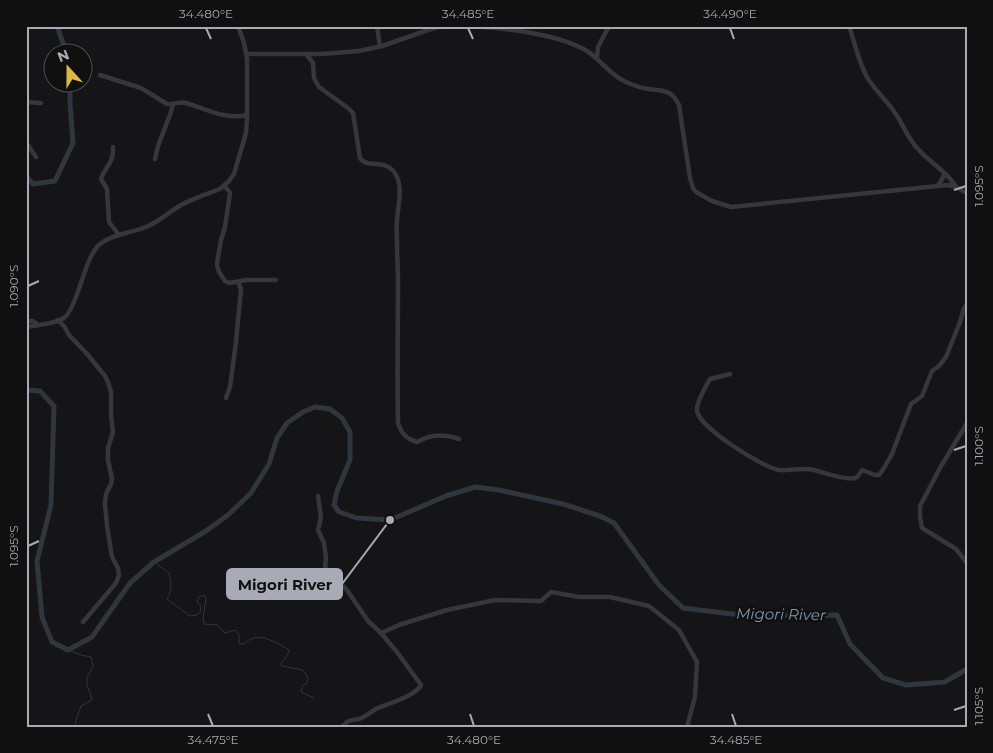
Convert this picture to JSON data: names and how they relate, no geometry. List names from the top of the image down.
{
  "water": ["Migori River"],
  "places": ["Migori River"],
  "north": "top",
  "coordinates": [
    "34.480°E",
    "34.485°E",
    "34.490°E",
    "1.095°S",
    "1.090°S",
    "1.100°S",
    "1.105°S",
    "34.475°E"
  ]
}
